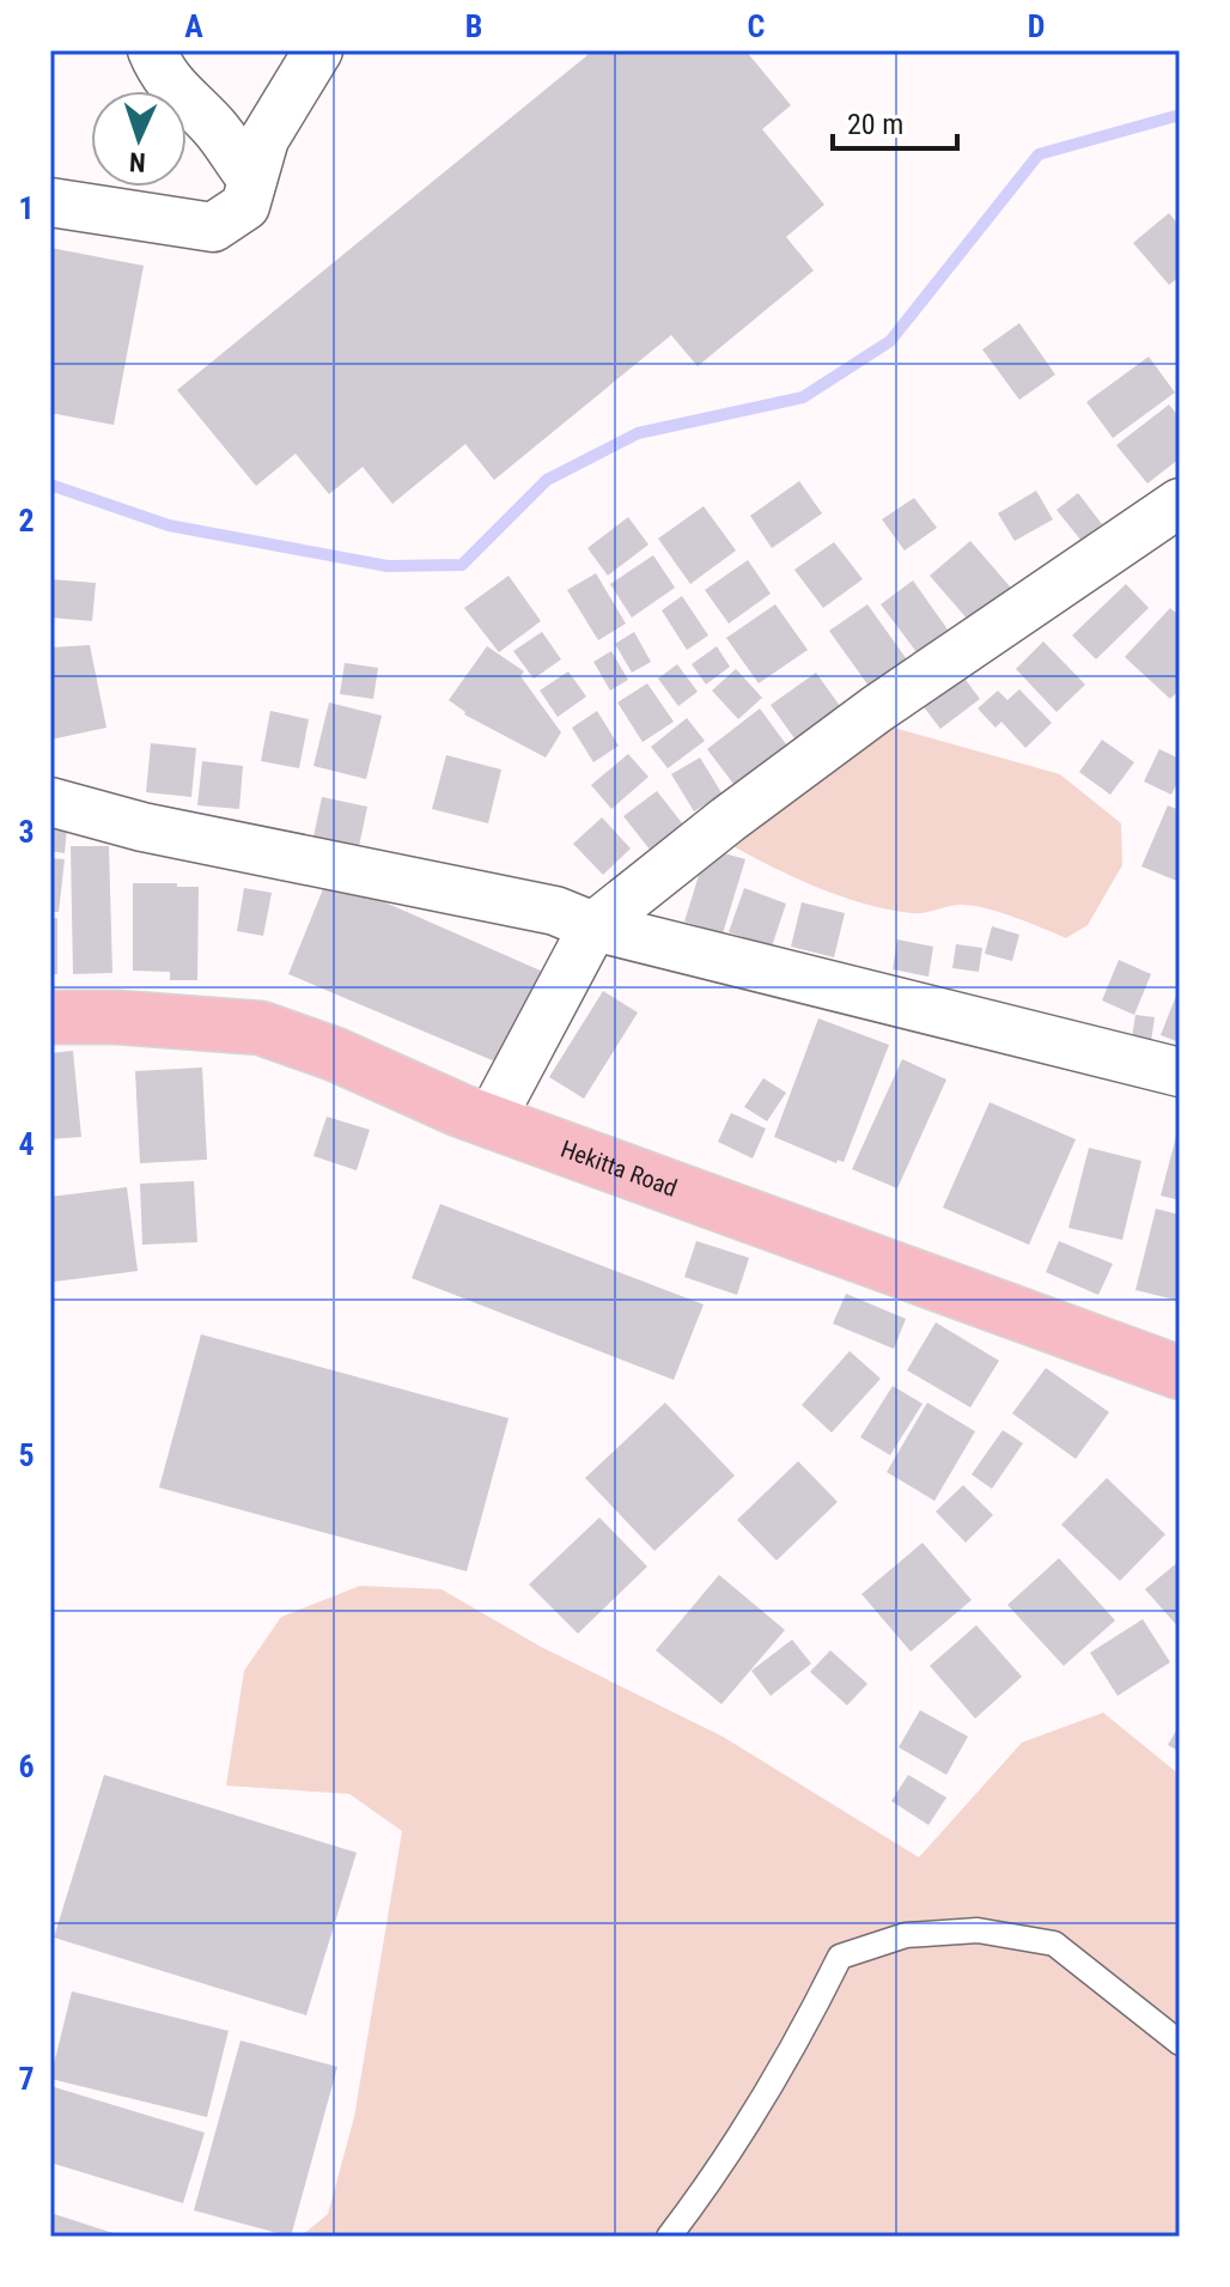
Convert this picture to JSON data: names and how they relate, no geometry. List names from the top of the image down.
{
  "streets": {
    "main road": ["Hekitta Road"]
  },
  "scale_bar": "20 m",
  "north": "bottom",
  "grid": {
    "columns": [
      "A",
      "B",
      "C",
      "D"
    ],
    "rows": [
      "1",
      "2",
      "3",
      "4",
      "5",
      "6",
      "7"
    ]
  }
}
